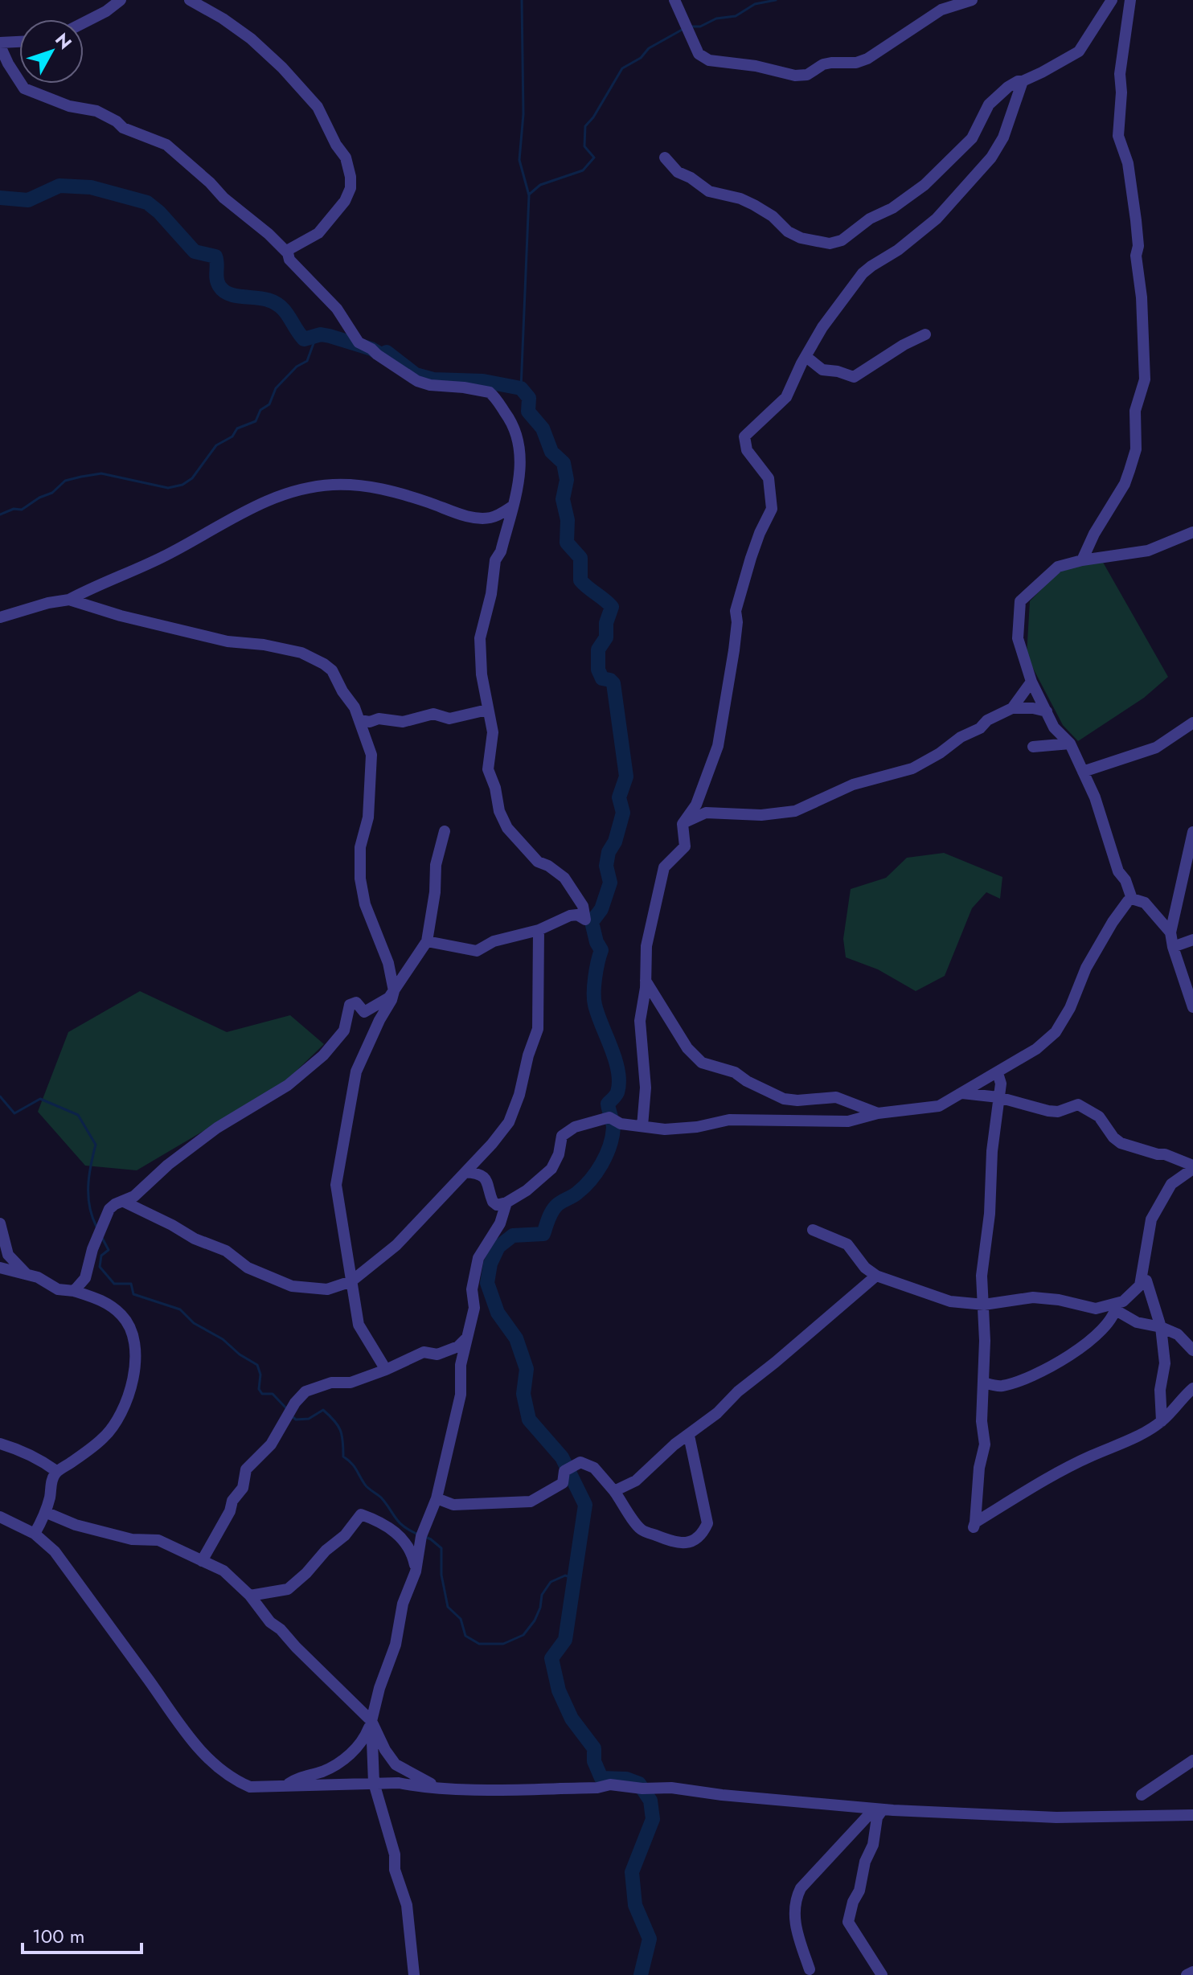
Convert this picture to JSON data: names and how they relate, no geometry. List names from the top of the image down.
{
  "scale_bar": "100 m",
  "north": "top right"
}
